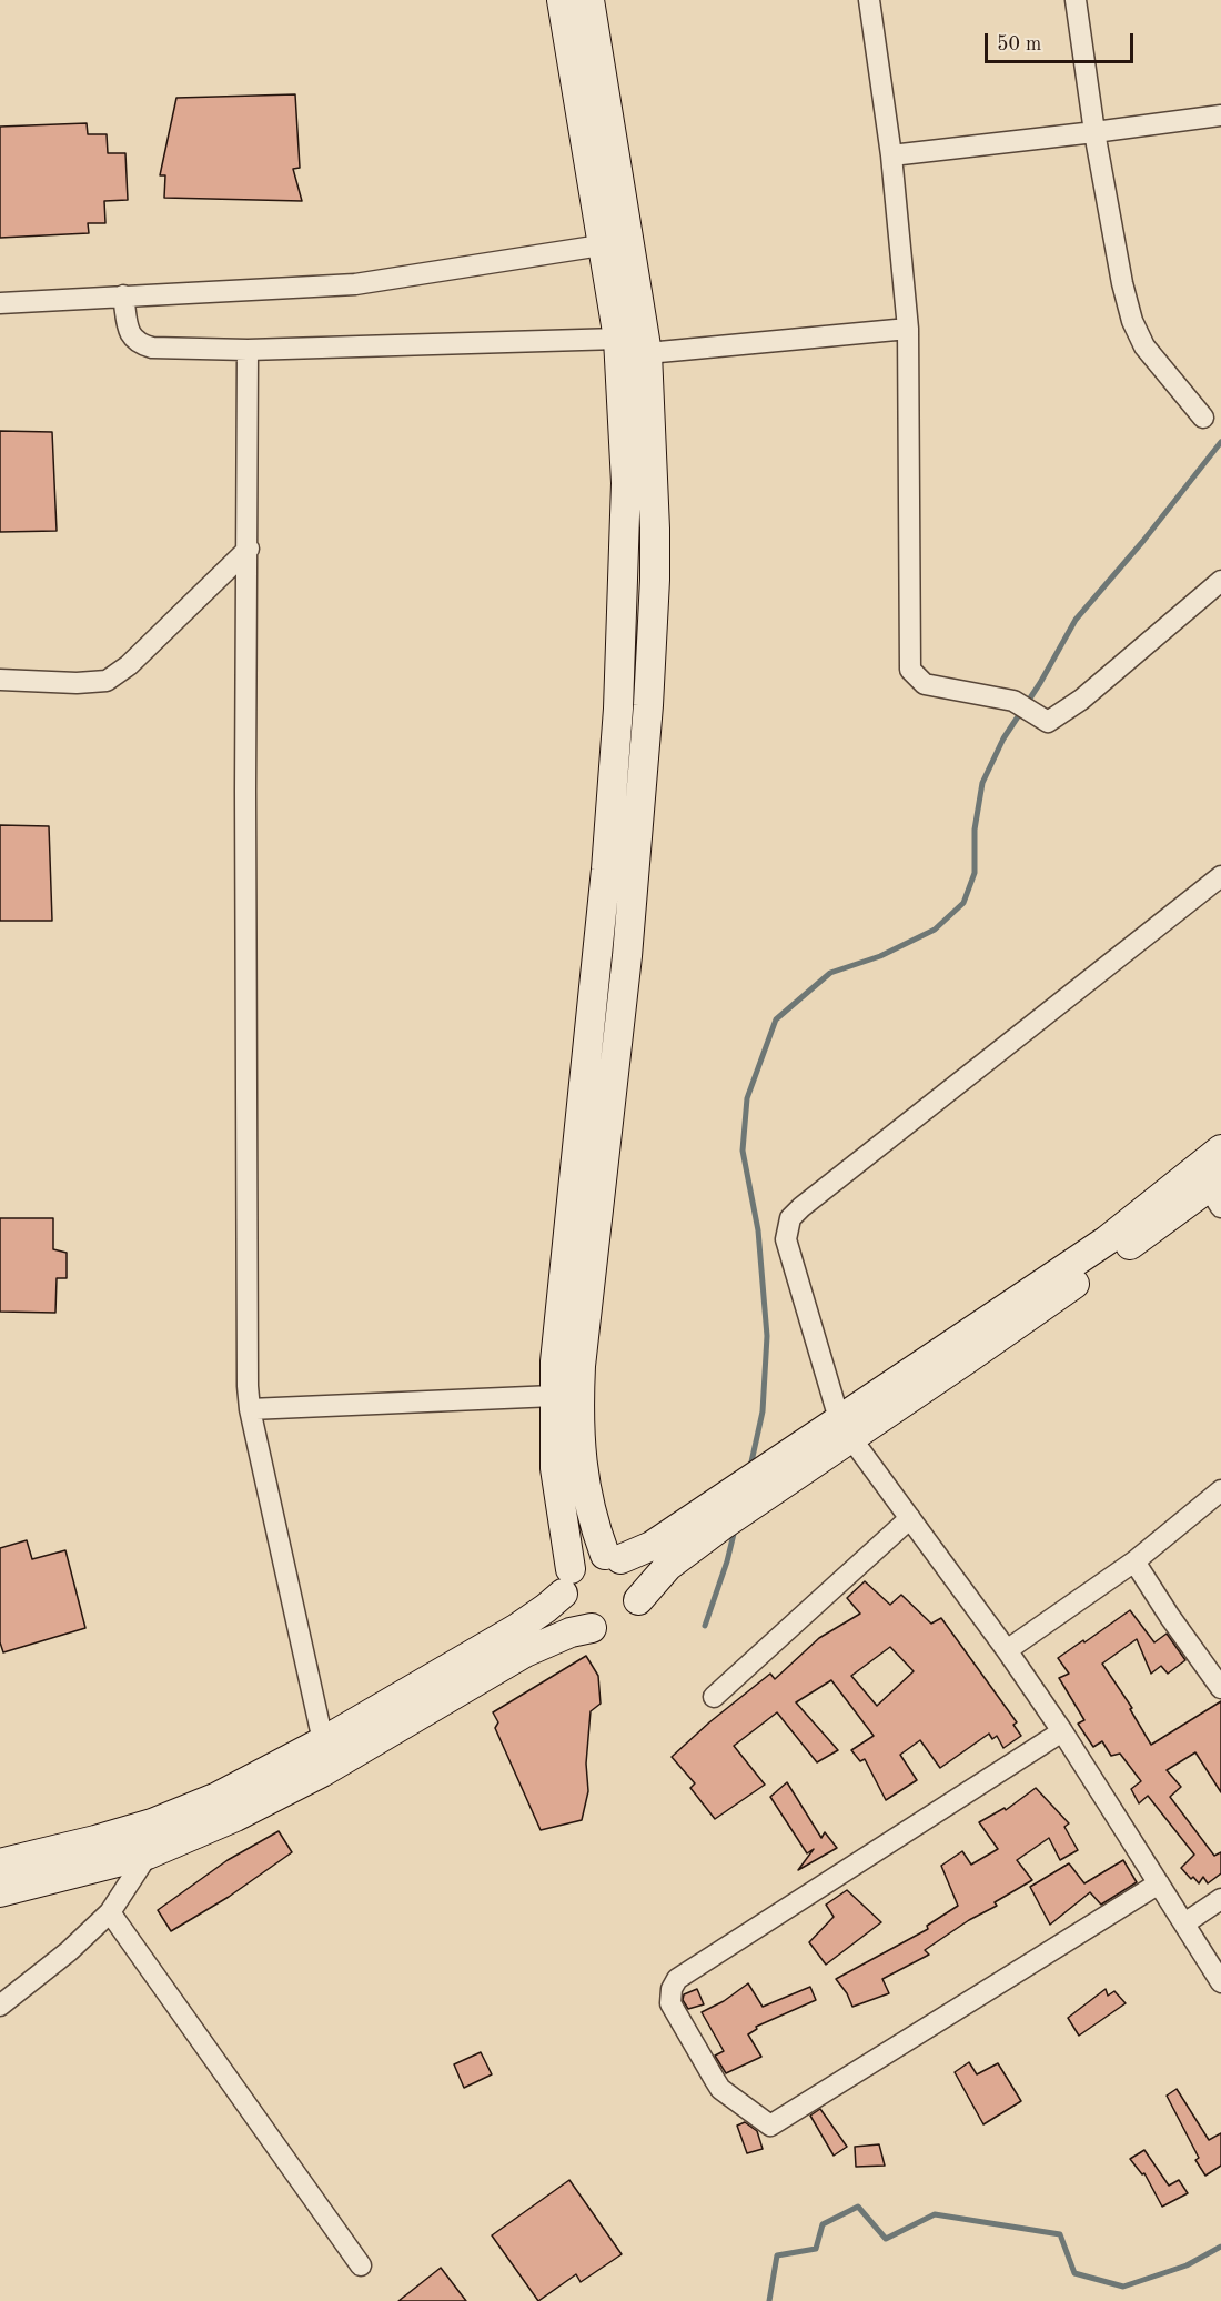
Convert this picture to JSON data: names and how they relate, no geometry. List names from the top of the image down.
{
  "scale_bar": "50 m"
}
